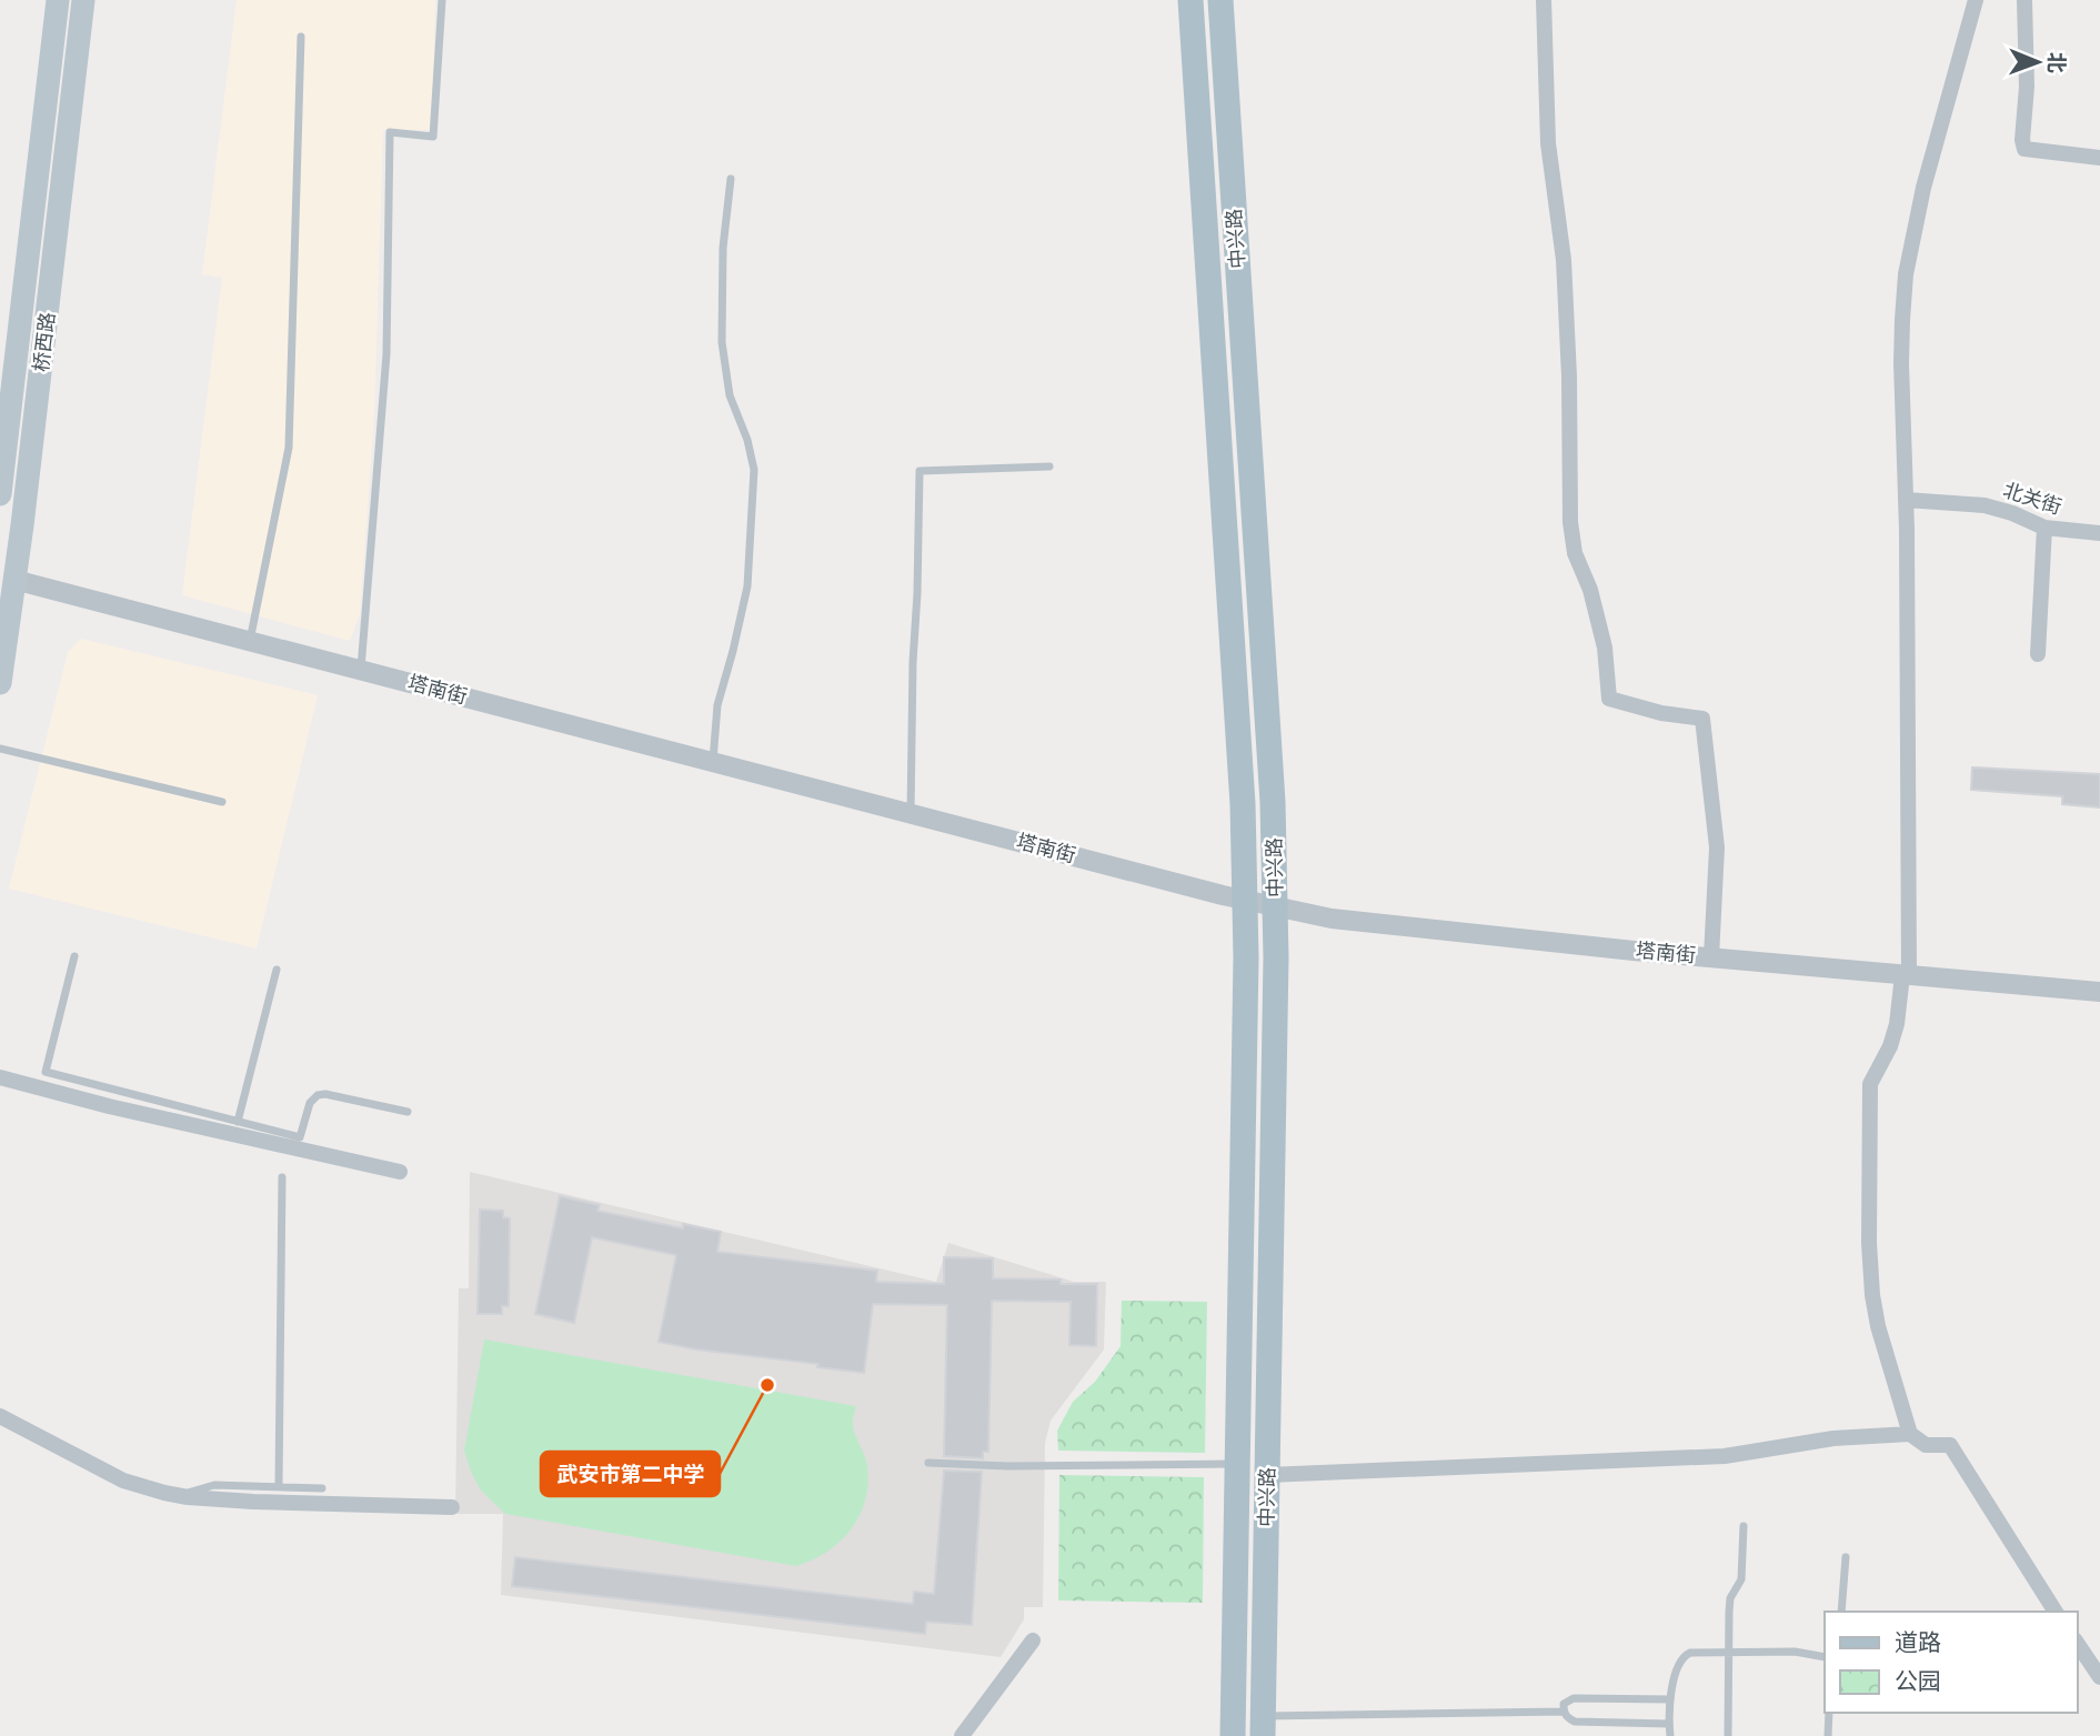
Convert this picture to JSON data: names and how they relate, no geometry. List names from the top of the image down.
{
  "streets": {
    "main road": ["中兴路", "桥西路"],
    "street": ["北关街", "塔南街"]
  },
  "crossings": [
    ["中兴路", "塔南街"],
    ["桥西路", "塔南街"]
  ],
  "places": ["武安市第二中学"],
  "legend": ["道路", "公园"],
  "north": "right"
}
